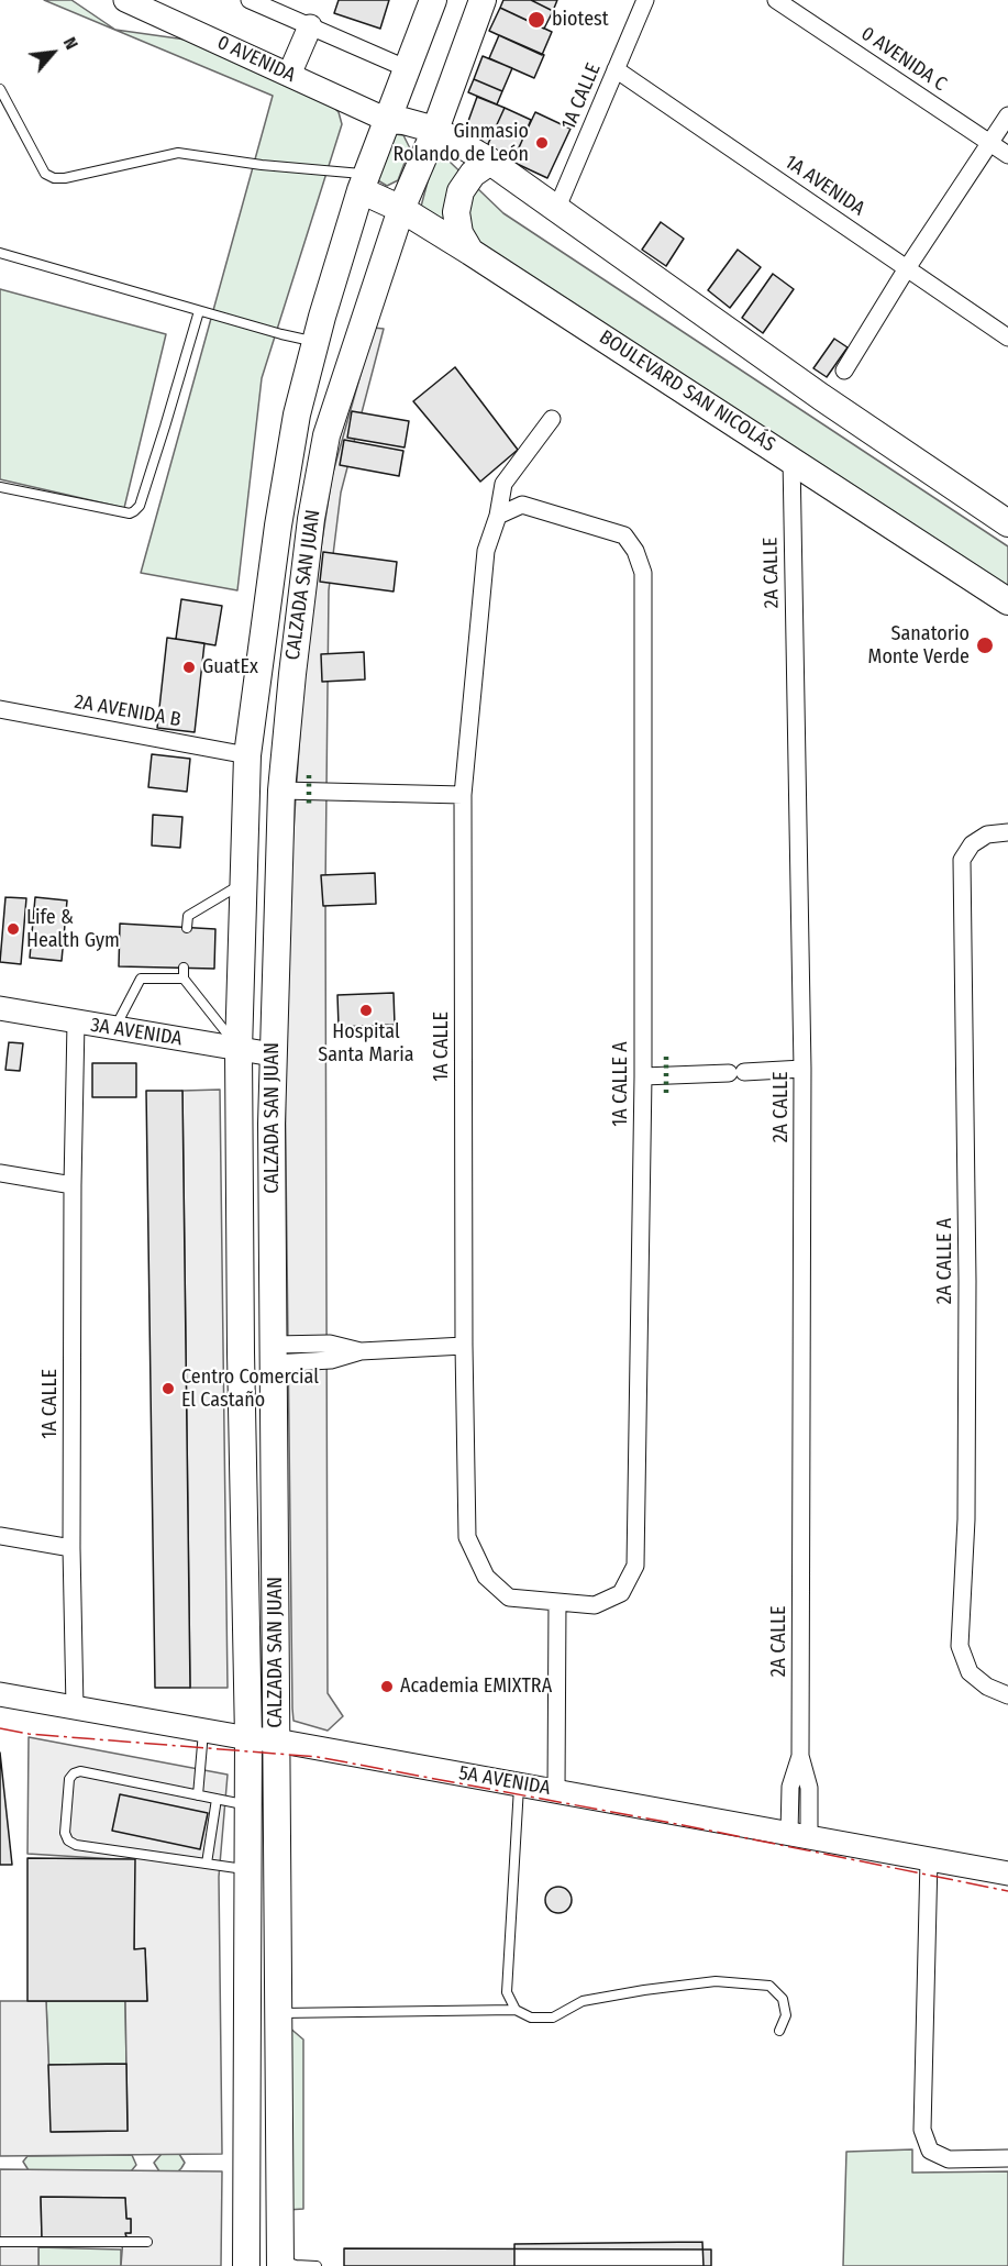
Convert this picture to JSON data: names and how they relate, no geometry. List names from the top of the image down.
{
  "streets": {
    "main road": ["BOULEVARD SAN NICOLÁS", "CALZADA SAN JUAN"],
    "street": [
      "0 AVENIDA",
      "0 AVENIDA C",
      "1A CALLE",
      "1A AVENIDA",
      "2A CALLE",
      "2A AVENIDA B",
      "3A AVENIDA",
      "1A CALLE A",
      "2A CALLE A",
      "5A AVENIDA"
    ]
  },
  "crossings": [
    ["0 AVENIDA", "CALZADA SAN JUAN"],
    ["1A CALLE", "1A AVENIDA"],
    ["1A CALLE", "3A AVENIDA"],
    ["1A CALLE", "1A CALLE A"],
    ["1A CALLE", "5A AVENIDA"],
    ["BOULEVARD SAN NICOLÁS", "2A CALLE"],
    ["BOULEVARD SAN NICOLÁS", "CALZADA SAN JUAN"],
    ["2A CALLE", "5A AVENIDA"],
    ["CALZADA SAN JUAN", "2A AVENIDA B"],
    ["CALZADA SAN JUAN", "3A AVENIDA"],
    ["CALZADA SAN JUAN", "5A AVENIDA"]
  ],
  "places": [
    "biotest",
    "Ginmasio Rolando de León",
    "Sanatorio Monte Verde",
    "GuatEx",
    "Life & Health Gym",
    "Hospital Santa Maria",
    "Centro Comercial El Castaño",
    "Academia EMIXTRA"
  ],
  "north": "top right"
}
